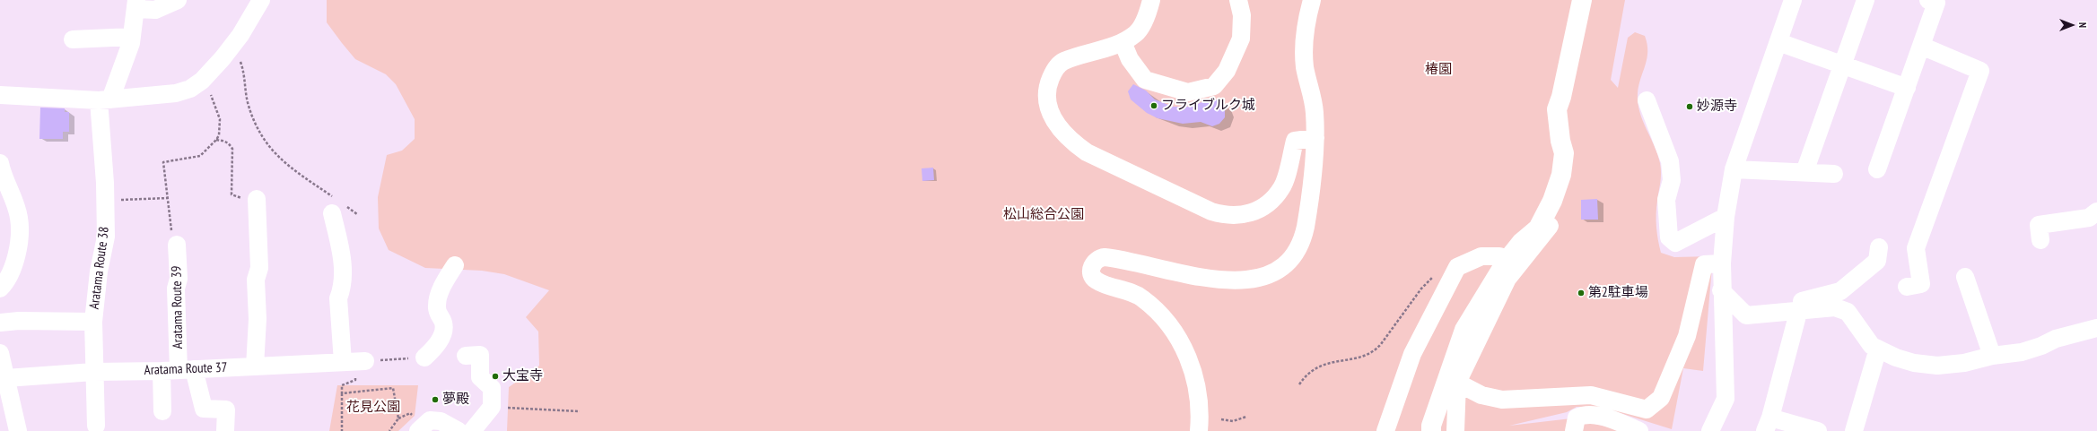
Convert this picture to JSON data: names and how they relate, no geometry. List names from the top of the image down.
{
  "streets": {
    "street": ["Aratama Route 38", "Aratama Route 39", "Aratama Route 37"]
  },
  "crossings": [
    ["Aratama Route 38", "Aratama Route 37"],
    ["Aratama Route 39", "Aratama Route 37"]
  ],
  "parks": ["椿園", "松山総合公園", "花見公園"],
  "places": [
    "フライブルク城",
    "妙源寺",
    "第2駐車場",
    "大宝寺",
    "夢殿"
  ],
  "north": "right"
}
